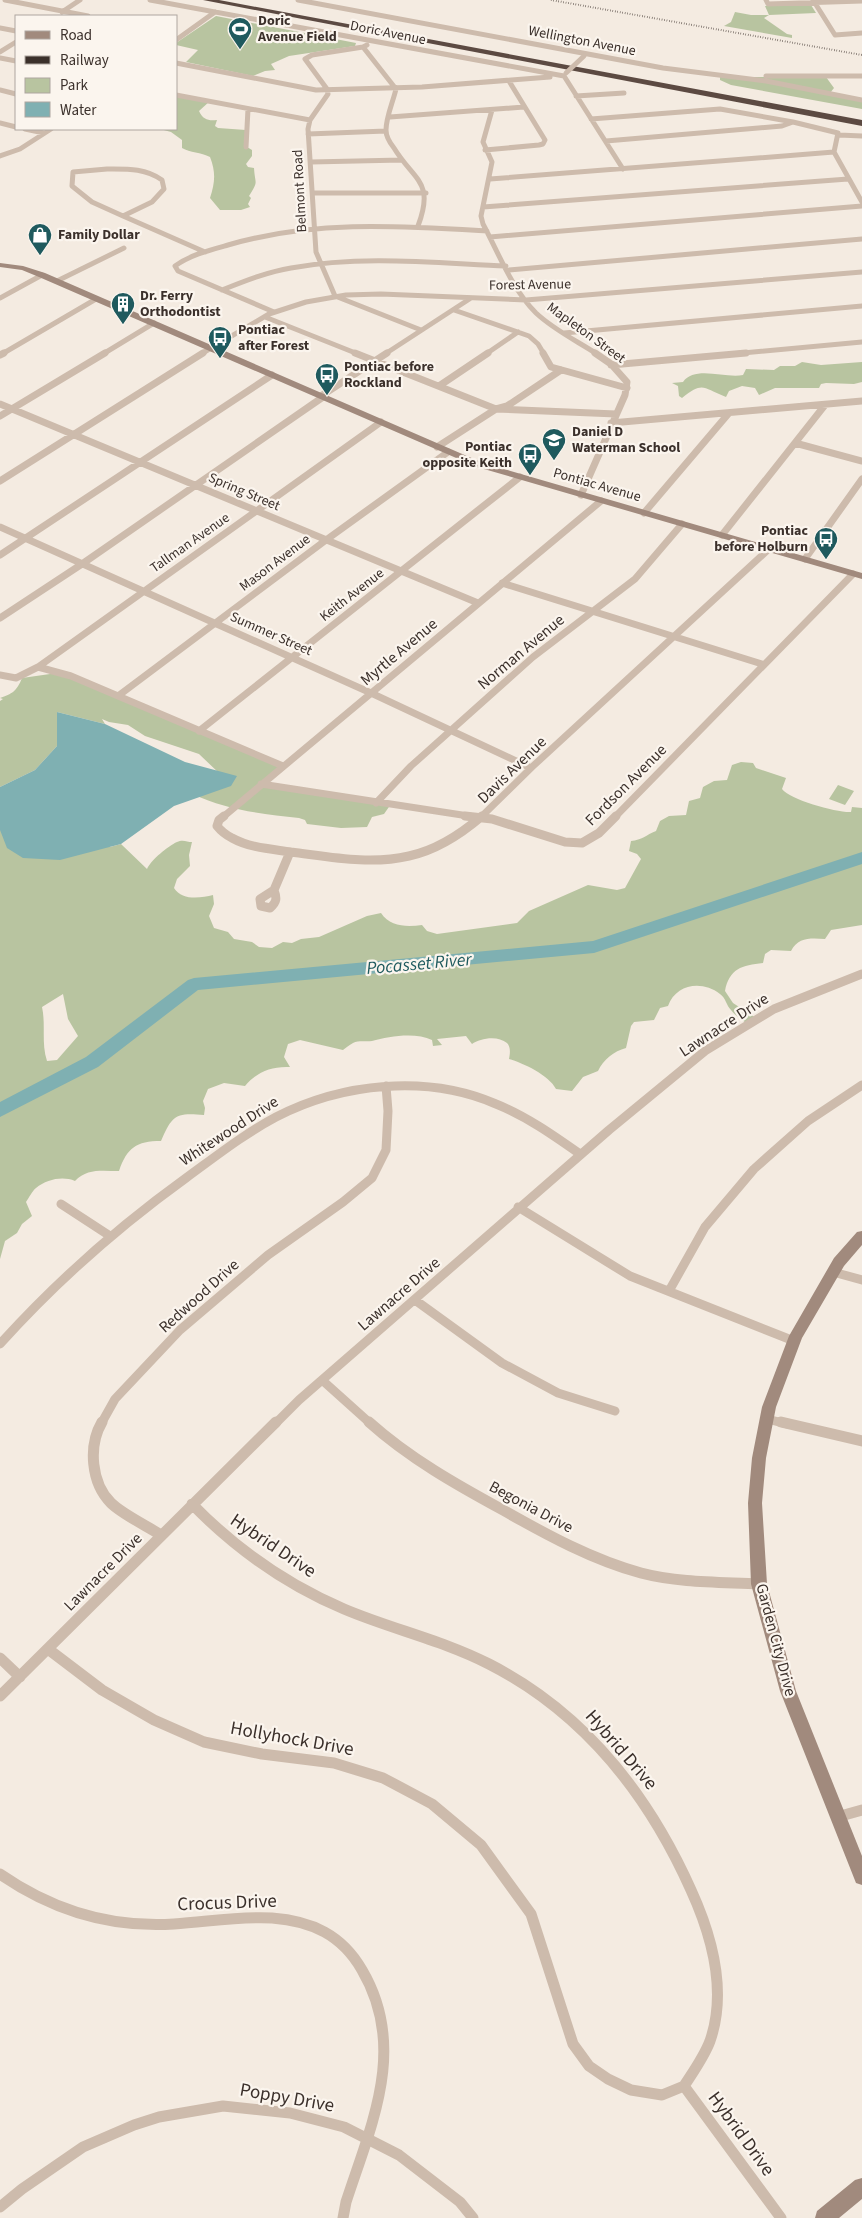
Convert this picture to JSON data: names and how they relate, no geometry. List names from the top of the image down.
{
  "streets": {
    "main road": ["Pontiac Avenue", "Garden City Drive"],
    "street": [
      "Doric Avenue",
      "Wellington Avenue",
      "Belmont Road",
      "Forest Avenue",
      "Mapleton Street",
      "Spring Street",
      "Tallman Avenue",
      "Mason Avenue",
      "Keith Avenue",
      "Summer Street",
      "Myrtle Avenue",
      "Norman Avenue",
      "Davis Avenue",
      "Fordson Avenue",
      "Lawnacre Drive",
      "Whitewood Drive",
      "Redwood Drive",
      "Begonia Drive",
      "Hybrid Drive",
      "Hollyhock Drive",
      "Crocus Drive",
      "Poppy Drive"
    ]
  },
  "crossings": [
    ["Belmont Road", "Forest Avenue"],
    ["Forest Avenue", "Mapleton Street"],
    ["Forest Avenue", "Pontiac Avenue"],
    ["Forest Avenue", "Spring Street"],
    ["Mapleton Street", "Pontiac Avenue"],
    ["Pontiac Avenue", "Tallman Avenue"],
    ["Pontiac Avenue", "Mason Avenue"],
    ["Pontiac Avenue", "Keith Avenue"],
    ["Pontiac Avenue", "Myrtle Avenue"],
    ["Pontiac Avenue", "Norman Avenue"],
    ["Pontiac Avenue", "Davis Avenue"],
    ["Pontiac Avenue", "Fordson Avenue"],
    ["Spring Street", "Tallman Avenue"],
    ["Spring Street", "Mason Avenue"],
    ["Spring Street", "Keith Avenue"],
    ["Spring Street", "Myrtle Avenue"],
    ["Tallman Avenue", "Summer Street"],
    ["Mason Avenue", "Summer Street"],
    ["Keith Avenue", "Summer Street"],
    ["Summer Street", "Myrtle Avenue"],
    ["Summer Street", "Norman Avenue"],
    ["Summer Street", "Davis Avenue"],
    ["Myrtle Avenue", "Davis Avenue"],
    ["Myrtle Avenue", "Fordson Avenue"],
    ["Norman Avenue", "Fordson Avenue"],
    ["Davis Avenue", "Fordson Avenue"],
    ["Lawnacre Drive", "Whitewood Drive"],
    ["Lawnacre Drive", "Redwood Drive"],
    ["Lawnacre Drive", "Begonia Drive"],
    ["Lawnacre Drive", "Hybrid Drive"],
    ["Lawnacre Drive", "Hollyhock Drive"],
    ["Whitewood Drive", "Redwood Drive"],
    ["Begonia Drive", "Garden City Drive"],
    ["Hybrid Drive", "Hollyhock Drive"],
    ["Crocus Drive", "Poppy Drive"]
  ],
  "water": ["Pocasset River"],
  "places": {
    "sports": ["Doric Avenue Field"],
    "shop": ["Family Dollar"],
    "building": ["Dr. Ferry Orthodontist"],
    "bus stop": [
      "Pontiac after Forest",
      "Pontiac before Rockland",
      "Pontiac opposite Keith",
      "Pontiac before Holburn"
    ],
    "school or university": ["Daniel D Waterman School"]
  },
  "legend": [
    "Road",
    "Railway",
    "Park",
    "Water"
  ]
}
